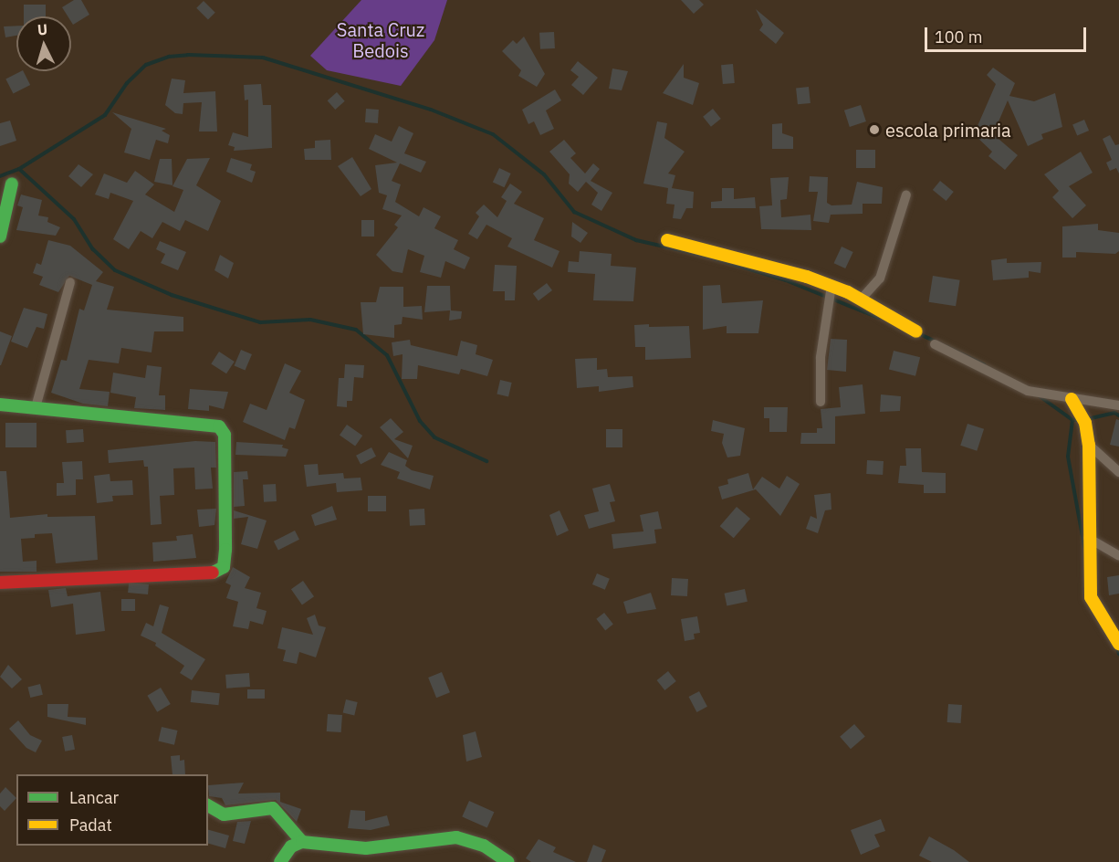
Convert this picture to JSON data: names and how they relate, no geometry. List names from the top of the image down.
{
  "parks": ["Santa Cruz Bedois"],
  "places": ["escola primaria"],
  "legend": ["Lancar", "Padat"],
  "scale_bar": "100 m",
  "north": "top"
}
